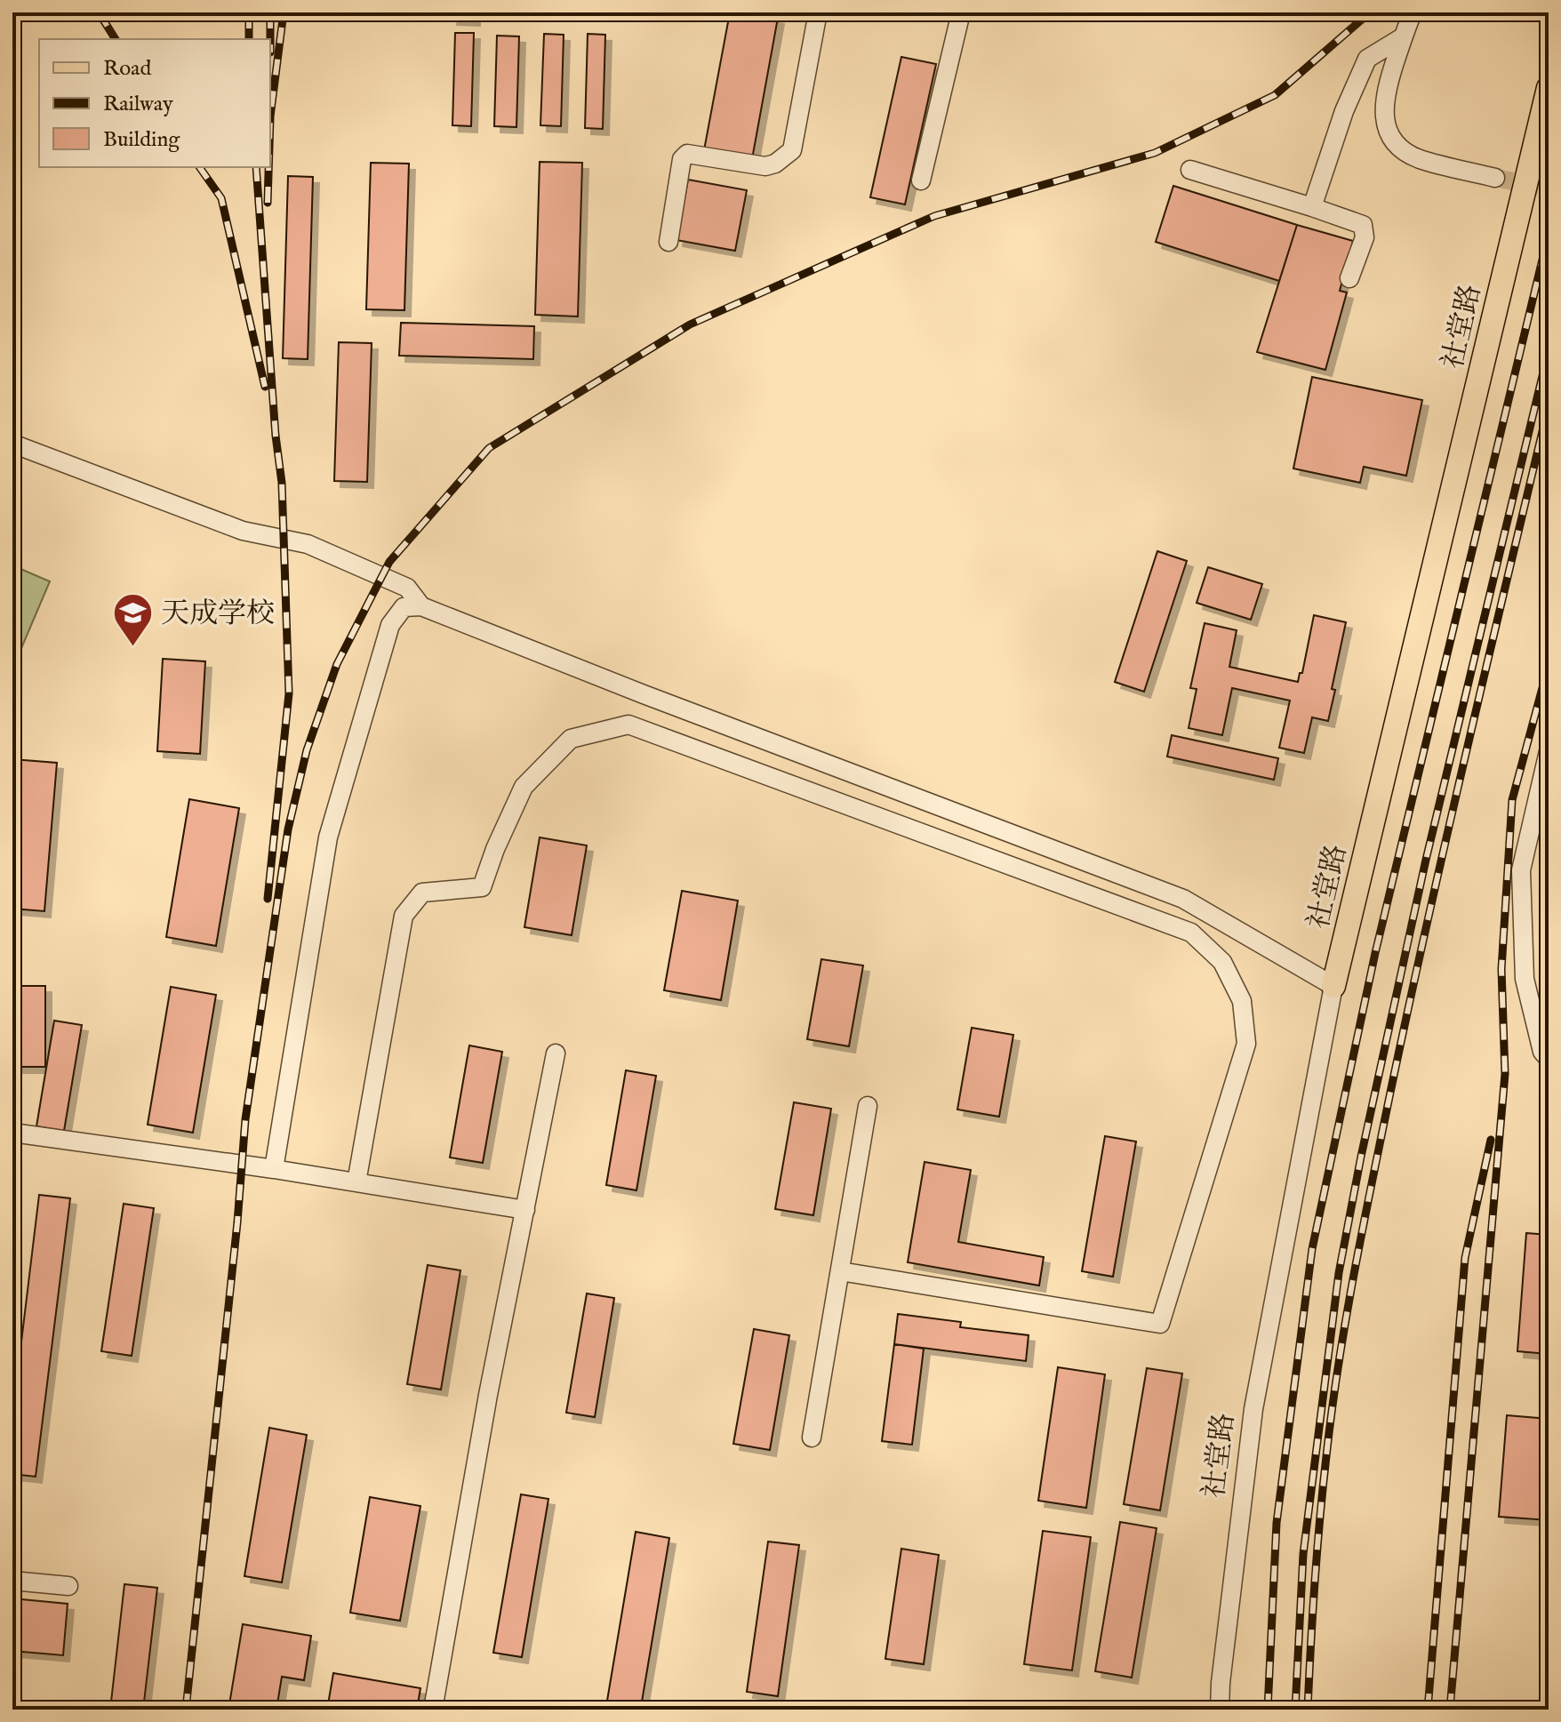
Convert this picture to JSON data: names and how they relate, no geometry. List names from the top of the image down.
{
  "streets": {
    "main road": ["社堂路"]
  },
  "places": {
    "school or university": ["天成学校"]
  },
  "legend": ["Road", "Railway", "Building"]
}
